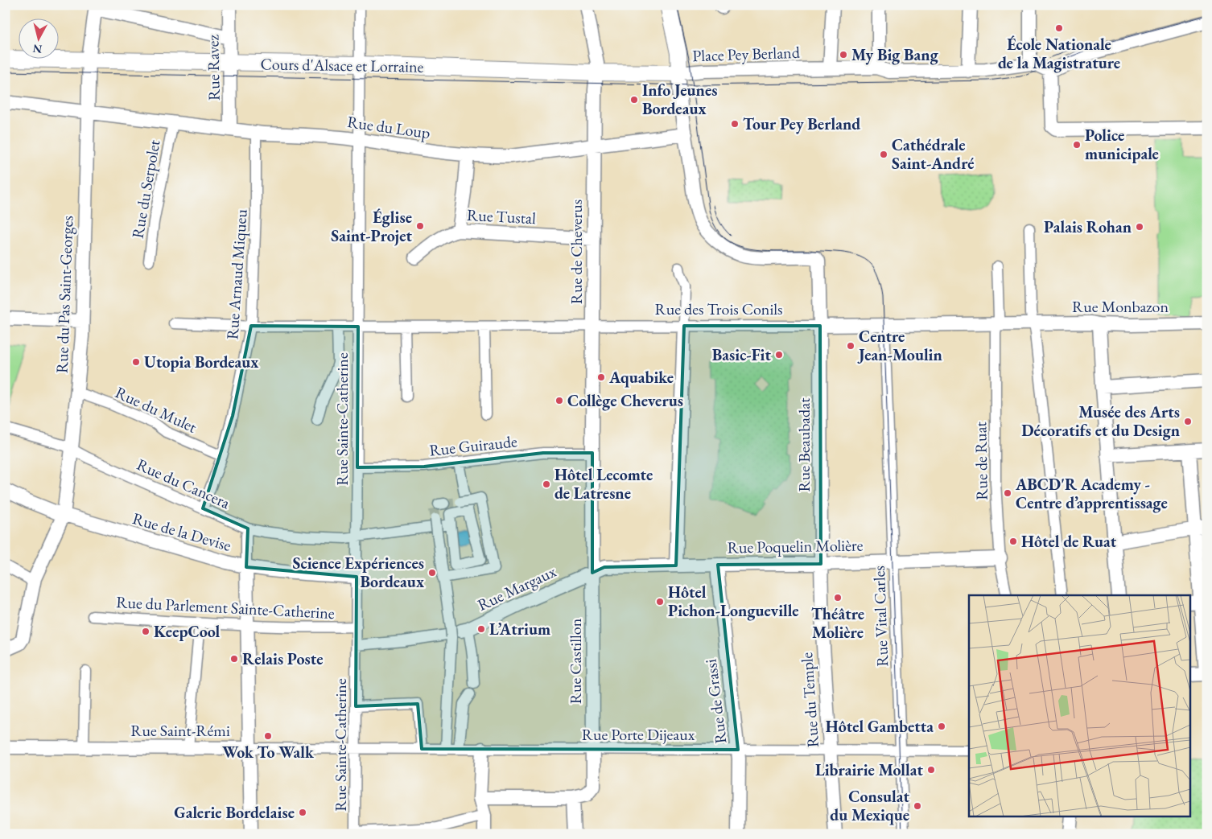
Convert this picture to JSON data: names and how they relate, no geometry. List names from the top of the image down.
{
  "streets": {
    "street": [
      "Place Pey Berland",
      "Cours d'Alsace et Lorraine",
      "Rue Ravez",
      "Rue du Loup",
      "Rue du Serpolet",
      "Rue Tustal",
      "Rue de Cheverus",
      "Rue Arnaud Miqueu",
      "Rue du Pas Saint-Georges",
      "Rue Monbazon",
      "Rue des Trois Conils",
      "Rue du Mulet",
      "Rue Sainte-Catherine",
      "Rue Beaubadat",
      "Rue Guiraude",
      "Rue de Ruat",
      "Rue du Cancera",
      "Rue de la Devise",
      "Rue Poquelin Molière",
      "Rue Margaux",
      "Rue du Parlement Sainte-Catherine",
      "Rue Vital Carles",
      "Rue Castillon",
      "Rue du Temple",
      "Rue de Grassi",
      "Rue Saint-Rémi",
      "Rue Porte Dijeaux"
    ]
  },
  "crossings": [
    ["Place Pey Berland", "Cours d'Alsace et Lorraine"],
    ["Place Pey Berland", "Rue du Loup"],
    ["Place Pey Berland", "Rue Beaubadat"],
    ["Cours d'Alsace et Lorraine", "Rue Ravez"],
    ["Cours d'Alsace et Lorraine", "Rue de Cheverus"],
    ["Cours d'Alsace et Lorraine", "Rue du Pas Saint-Georges"],
    ["Cours d'Alsace et Lorraine", "Rue Sainte-Catherine"],
    ["Rue Ravez", "Rue du Loup"],
    ["Rue du Loup", "Rue du Serpolet"],
    ["Rue du Loup", "Rue de Cheverus"],
    ["Rue du Loup", "Rue Arnaud Miqueu"],
    ["Rue du Loup", "Rue du Pas Saint-Georges"],
    ["Rue du Loup", "Rue Sainte-Catherine"],
    ["Rue Tustal", "Rue de Cheverus"],
    ["Rue de Cheverus", "Rue des Trois Conils"],
    ["Rue de Cheverus", "Rue Guiraude"],
    ["Rue de Cheverus", "Rue Poquelin Molière"],
    ["Rue de Cheverus", "Rue Margaux"],
    ["Rue de Cheverus", "Rue Castillon"],
    ["Rue Arnaud Miqueu", "Rue des Trois Conils"],
    ["Rue Arnaud Miqueu", "Rue du Mulet"],
    ["Rue Arnaud Miqueu", "Rue du Cancera"],
    ["Rue du Pas Saint-Georges", "Rue du Mulet"],
    ["Rue du Pas Saint-Georges", "Rue du Cancera"],
    ["Rue du Pas Saint-Georges", "Rue de la Devise"],
    ["Rue Monbazon", "Rue des Trois Conils"],
    ["Rue des Trois Conils", "Rue Sainte-Catherine"],
    ["Rue des Trois Conils", "Rue Beaubadat"],
    ["Rue des Trois Conils", "Rue de Ruat"],
    ["Rue des Trois Conils", "Rue Vital Carles"],
    ["Rue Sainte-Catherine", "Rue Guiraude"],
    ["Rue Sainte-Catherine", "Rue du Cancera"],
    ["Rue Sainte-Catherine", "Rue de la Devise"],
    ["Rue Sainte-Catherine", "Rue Margaux"],
    ["Rue Sainte-Catherine", "Rue du Parlement Sainte-Catherine"],
    ["Rue Sainte-Catherine", "Rue Saint-Rémi"],
    ["Rue Sainte-Catherine", "Rue Porte Dijeaux"],
    ["Rue Beaubadat", "Rue Poquelin Molière"],
    ["Rue Beaubadat", "Rue du Temple"],
    ["Rue de Ruat", "Rue Poquelin Molière"],
    ["Rue Poquelin Molière", "Rue Margaux"],
    ["Rue Poquelin Molière", "Rue Vital Carles"],
    ["Rue Poquelin Molière", "Rue Castillon"],
    ["Rue Poquelin Molière", "Rue du Temple"],
    ["Rue Poquelin Molière", "Rue de Grassi"],
    ["Rue Margaux", "Rue Castillon"],
    ["Rue Vital Carles", "Rue Porte Dijeaux"],
    ["Rue Castillon", "Rue Porte Dijeaux"],
    ["Rue du Temple", "Rue Porte Dijeaux"],
    ["Rue de Grassi", "Rue Porte Dijeaux"],
    ["Rue Saint-Rémi", "Rue Porte Dijeaux"]
  ],
  "places": [
    "École Nationale de la Magistrature",
    "My Big Bang",
    "Info Jeunes Bordeaux",
    "Tour Pey Berland",
    "Police municipale",
    "Cathédrale Saint-André",
    "Église Saint-Projet",
    "Palais Rohan",
    "Centre Jean-Moulin",
    "Basic-Fit",
    "Utopia Bordeaux",
    "Aquabike",
    "Collège Cheverus",
    "Musée des Arts Décoratifs et du Design",
    "Hôtel Lecomte de Latresne",
    "ABCD'R Academy - Centre d’apprentissage",
    "Hôtel de Ruat",
    "Science Expériences Bordeaux",
    "Théâtre Molière",
    "Hôtel Pichon-Longueville",
    "L’Atrium",
    "KeepCool",
    "Relais Poste",
    "Hôtel Gambetta",
    "Wok To Walk",
    "Librairie Mollat",
    "Consulat du Mexique",
    "Galerie Bordelaise"
  ],
  "north": "bottom"
}
